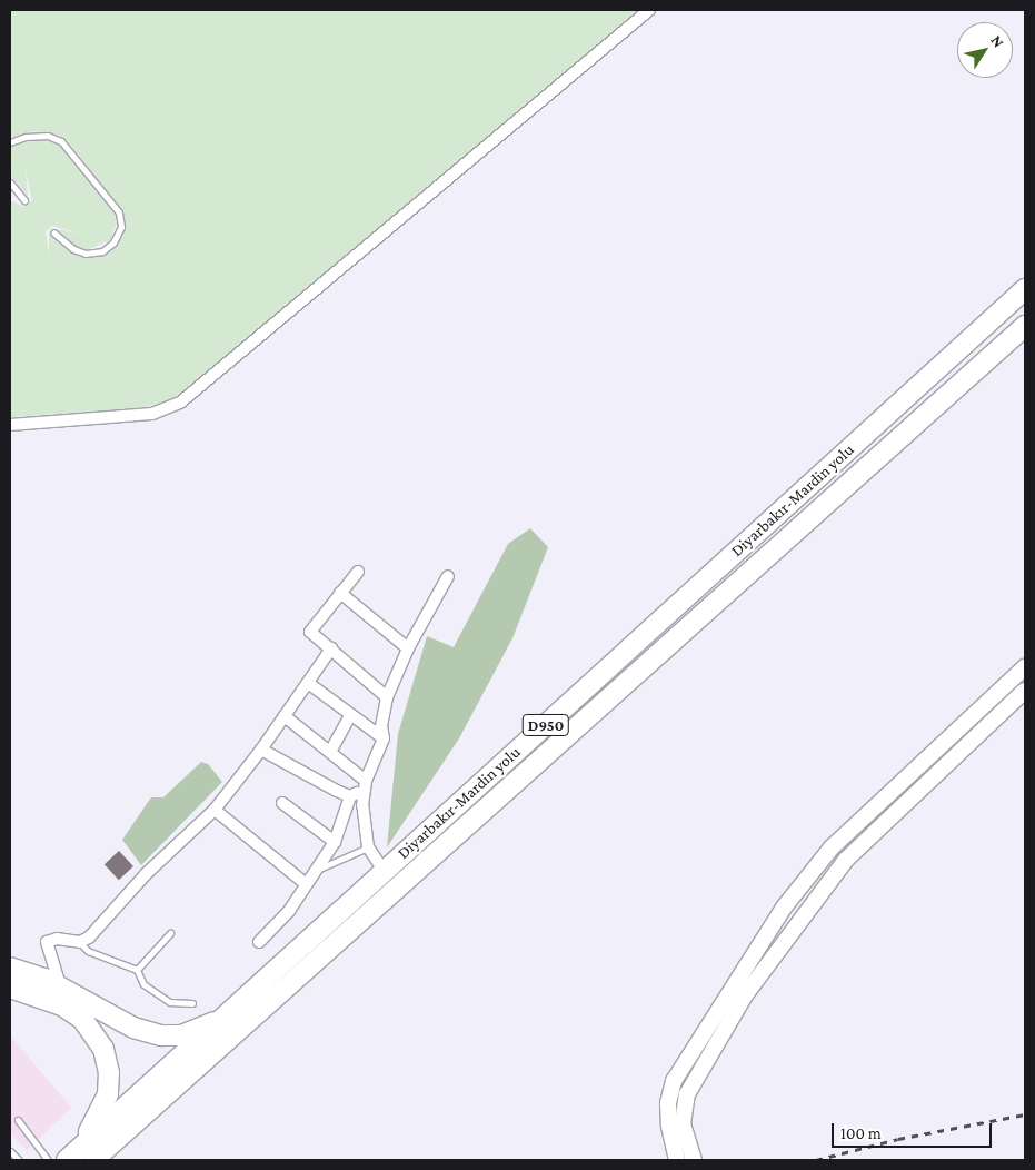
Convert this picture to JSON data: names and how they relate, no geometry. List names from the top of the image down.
{
  "streets": {
    "highway": ["Diyarbakır-Mardin yolu", "D950"]
  },
  "scale_bar": "100 m",
  "north": "top right"
}
